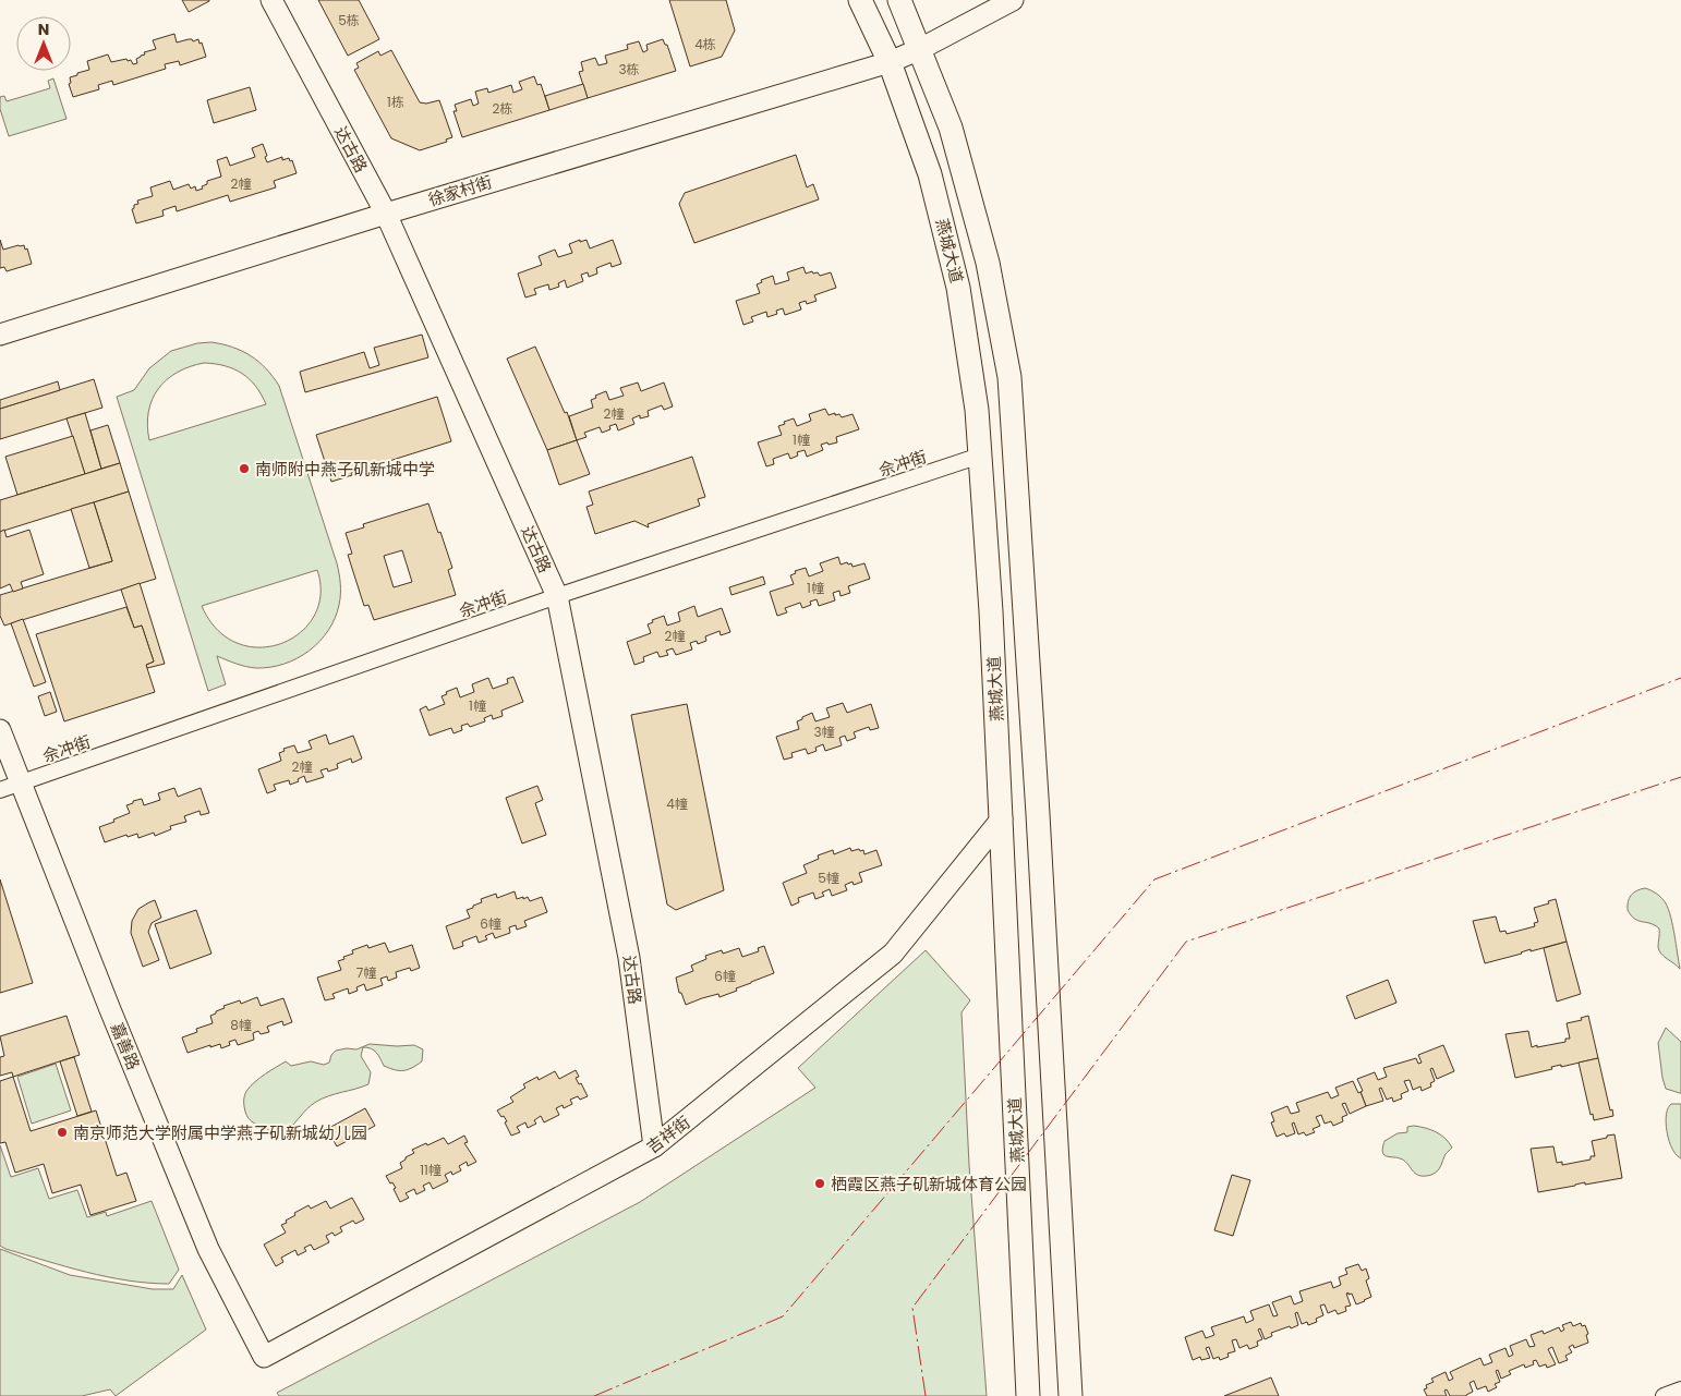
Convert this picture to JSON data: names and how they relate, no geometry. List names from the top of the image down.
{
  "streets": {
    "main road": ["燕城大道"],
    "street": [
      "达古路",
      "徐家村街",
      "佘冲街",
      "嘉善路",
      "吉祥街"
    ]
  },
  "crossings": [
    ["达古路", "徐家村街"],
    ["达古路", "佘冲街"],
    ["达古路", "吉祥街"],
    ["徐家村街", "燕城大道"],
    ["燕城大道", "佘冲街"],
    ["燕城大道", "吉祥街"],
    ["佘冲街", "嘉善路"],
    ["嘉善路", "吉祥街"]
  ],
  "places": ["南师附中燕子矶新城中学", "南京师范大学附属中学燕子矶新城幼儿园", "栖霞区燕子矶新城体育公园"],
  "house_numbers": [
    "5栋",
    "4栋",
    "3栋",
    "1栋",
    "2栋",
    "2幢",
    "2幢",
    "1幢",
    "1幢",
    "2幢",
    "1幢",
    "3幢",
    "2幢",
    "4幢",
    "5幢",
    "6幢",
    "7幢",
    "6幢",
    "8幢",
    "11幢"
  ],
  "north": "top"
}
